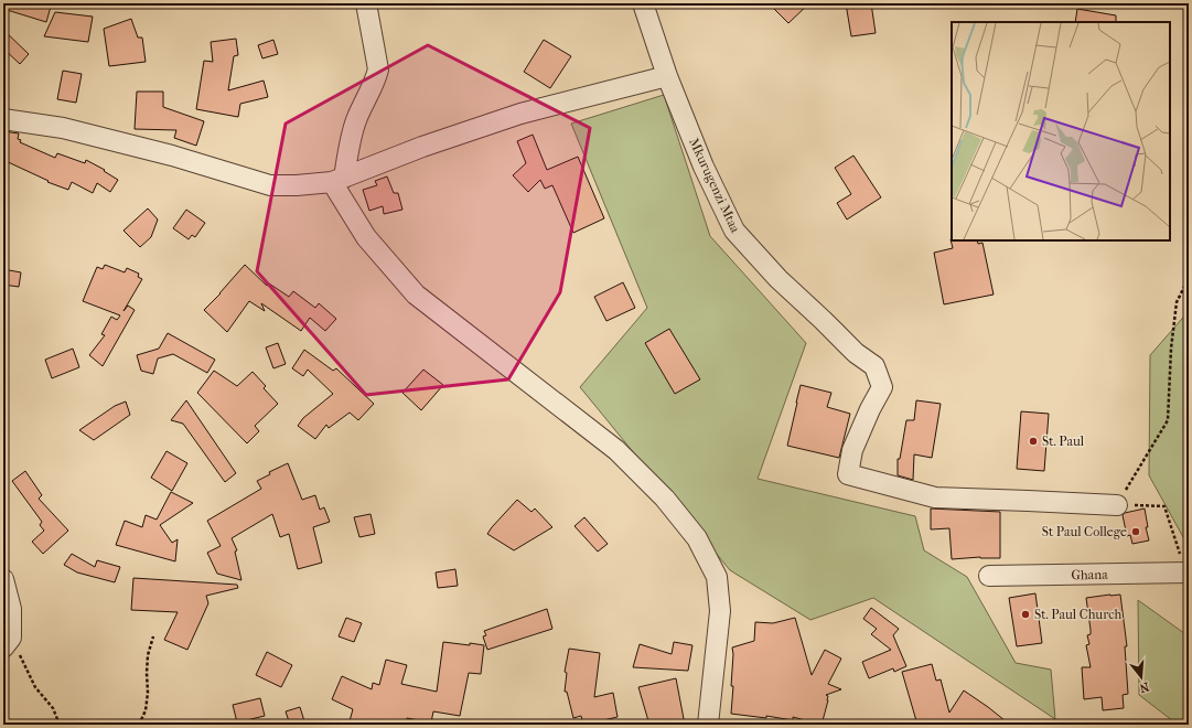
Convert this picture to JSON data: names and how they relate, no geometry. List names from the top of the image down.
{
  "streets": {
    "street": ["Mkurugenzi Mtaa", "Ghana"]
  },
  "places": ["St. Paul", "St Paul College", "St. Paul Church"],
  "north": "bottom"
}
